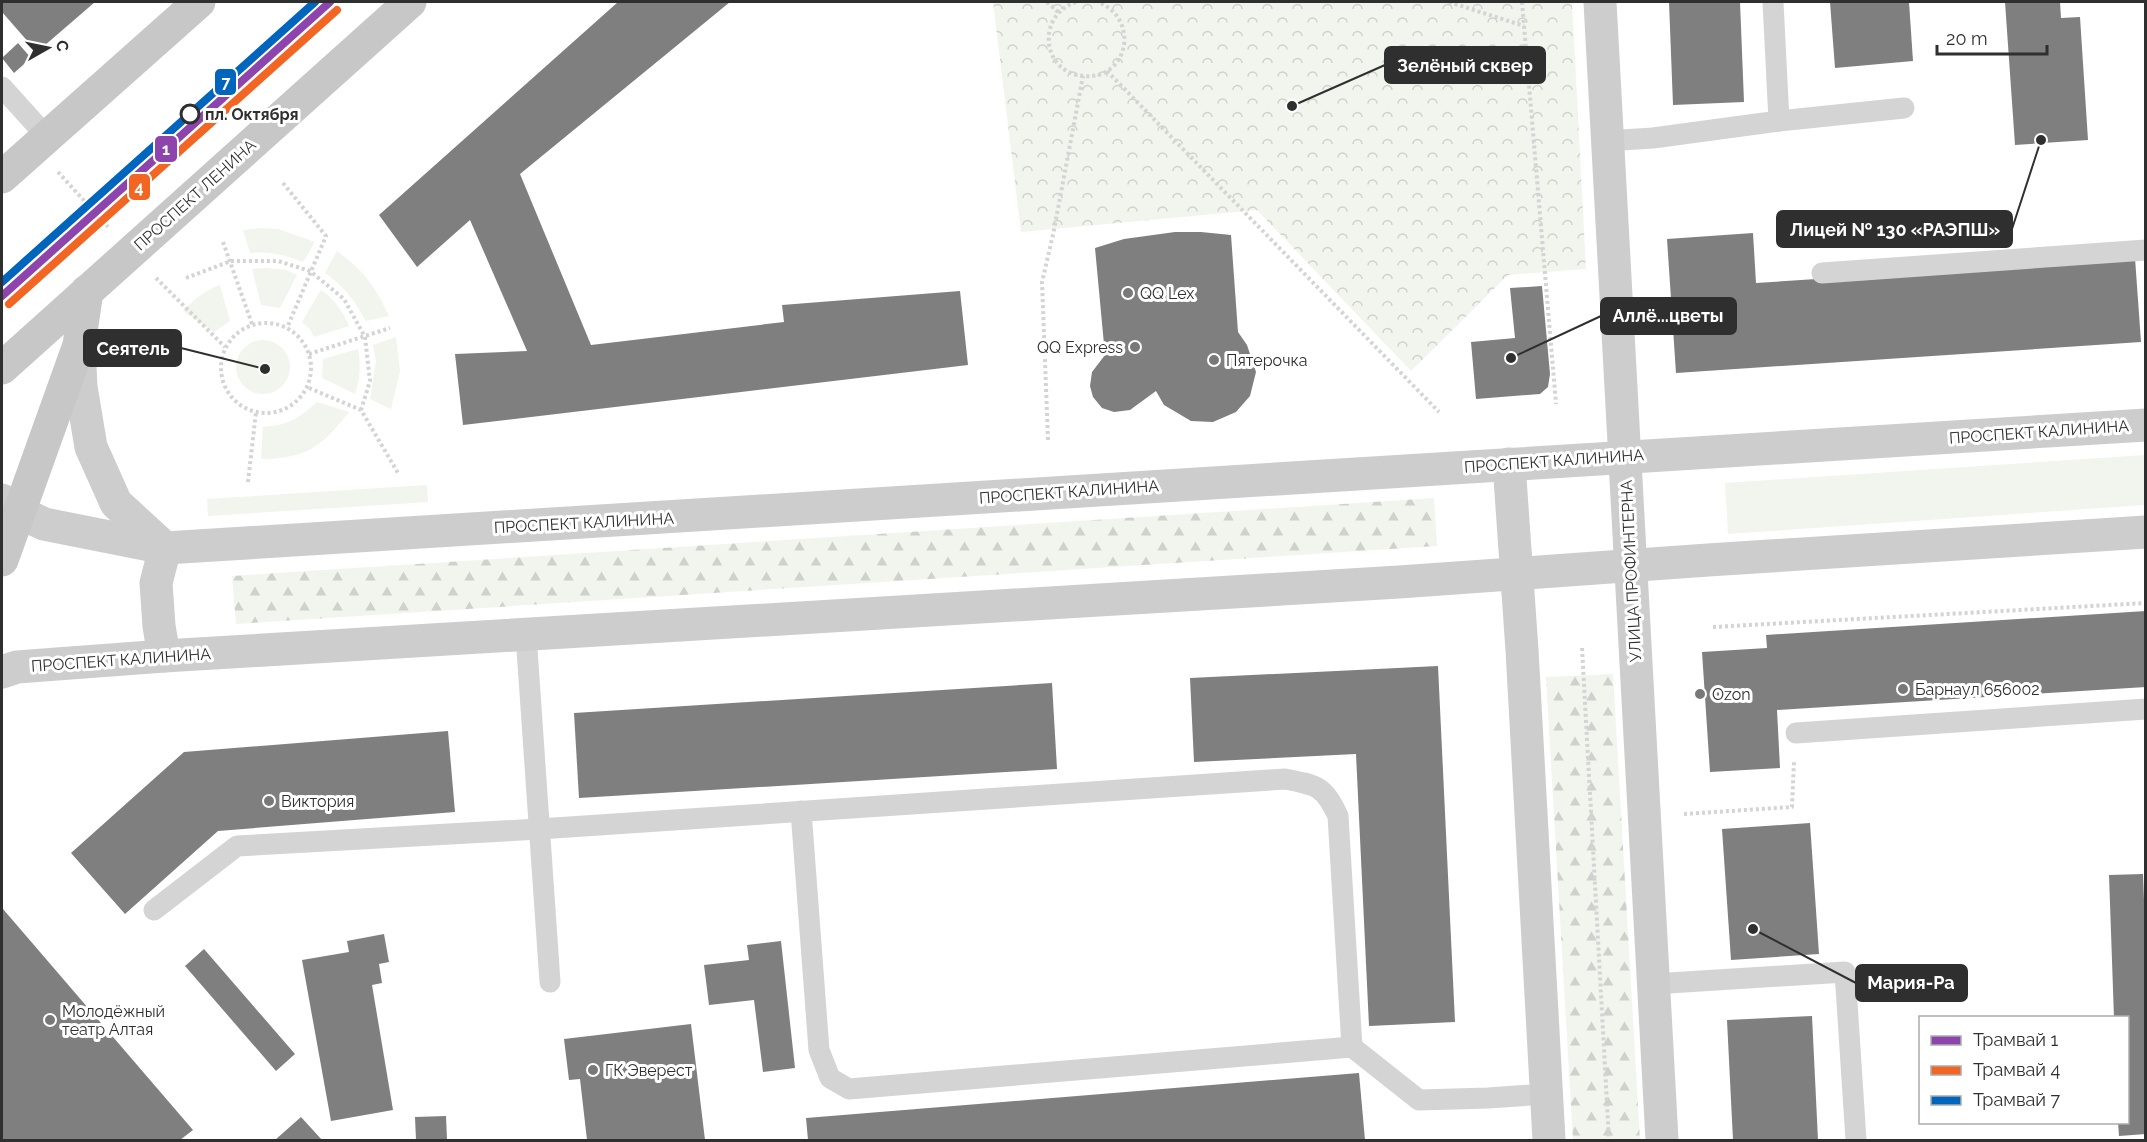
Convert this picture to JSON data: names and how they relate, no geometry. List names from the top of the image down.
{
  "streets": {
    "main road": ["ПРОСПЕКТ ЛЕНИНА", "ПРОСПЕКТ КАЛИНИНА", "УЛИЦА ПРОФИНТЕРНА"]
  },
  "crossings": [
    ["ПРОСПЕКТ КАЛИНИНА", "УЛИЦА ПРОФИНТЕРНА"]
  ],
  "places": [
    "Зелёный сквер",
    "пл. Октября",
    "Лицей № 130 «РАЭПШ»",
    "QQ Lex",
    "QQ Express",
    "Аллё...цветы",
    "Пятерочка",
    "Сеятель",
    "Барнаул 656002",
    "Ozon",
    "Виктория",
    "Мария-Ра",
    "Молодёжный театр Алтая",
    "ГК Эверест"
  ],
  "lines": ["tram line 1", "tram line 7", "tram line 4"],
  "legend": ["Трамвай 1", "Трамвай 4", "Трамвай 7"],
  "scale_bar": "20 m",
  "north": "right"
}
